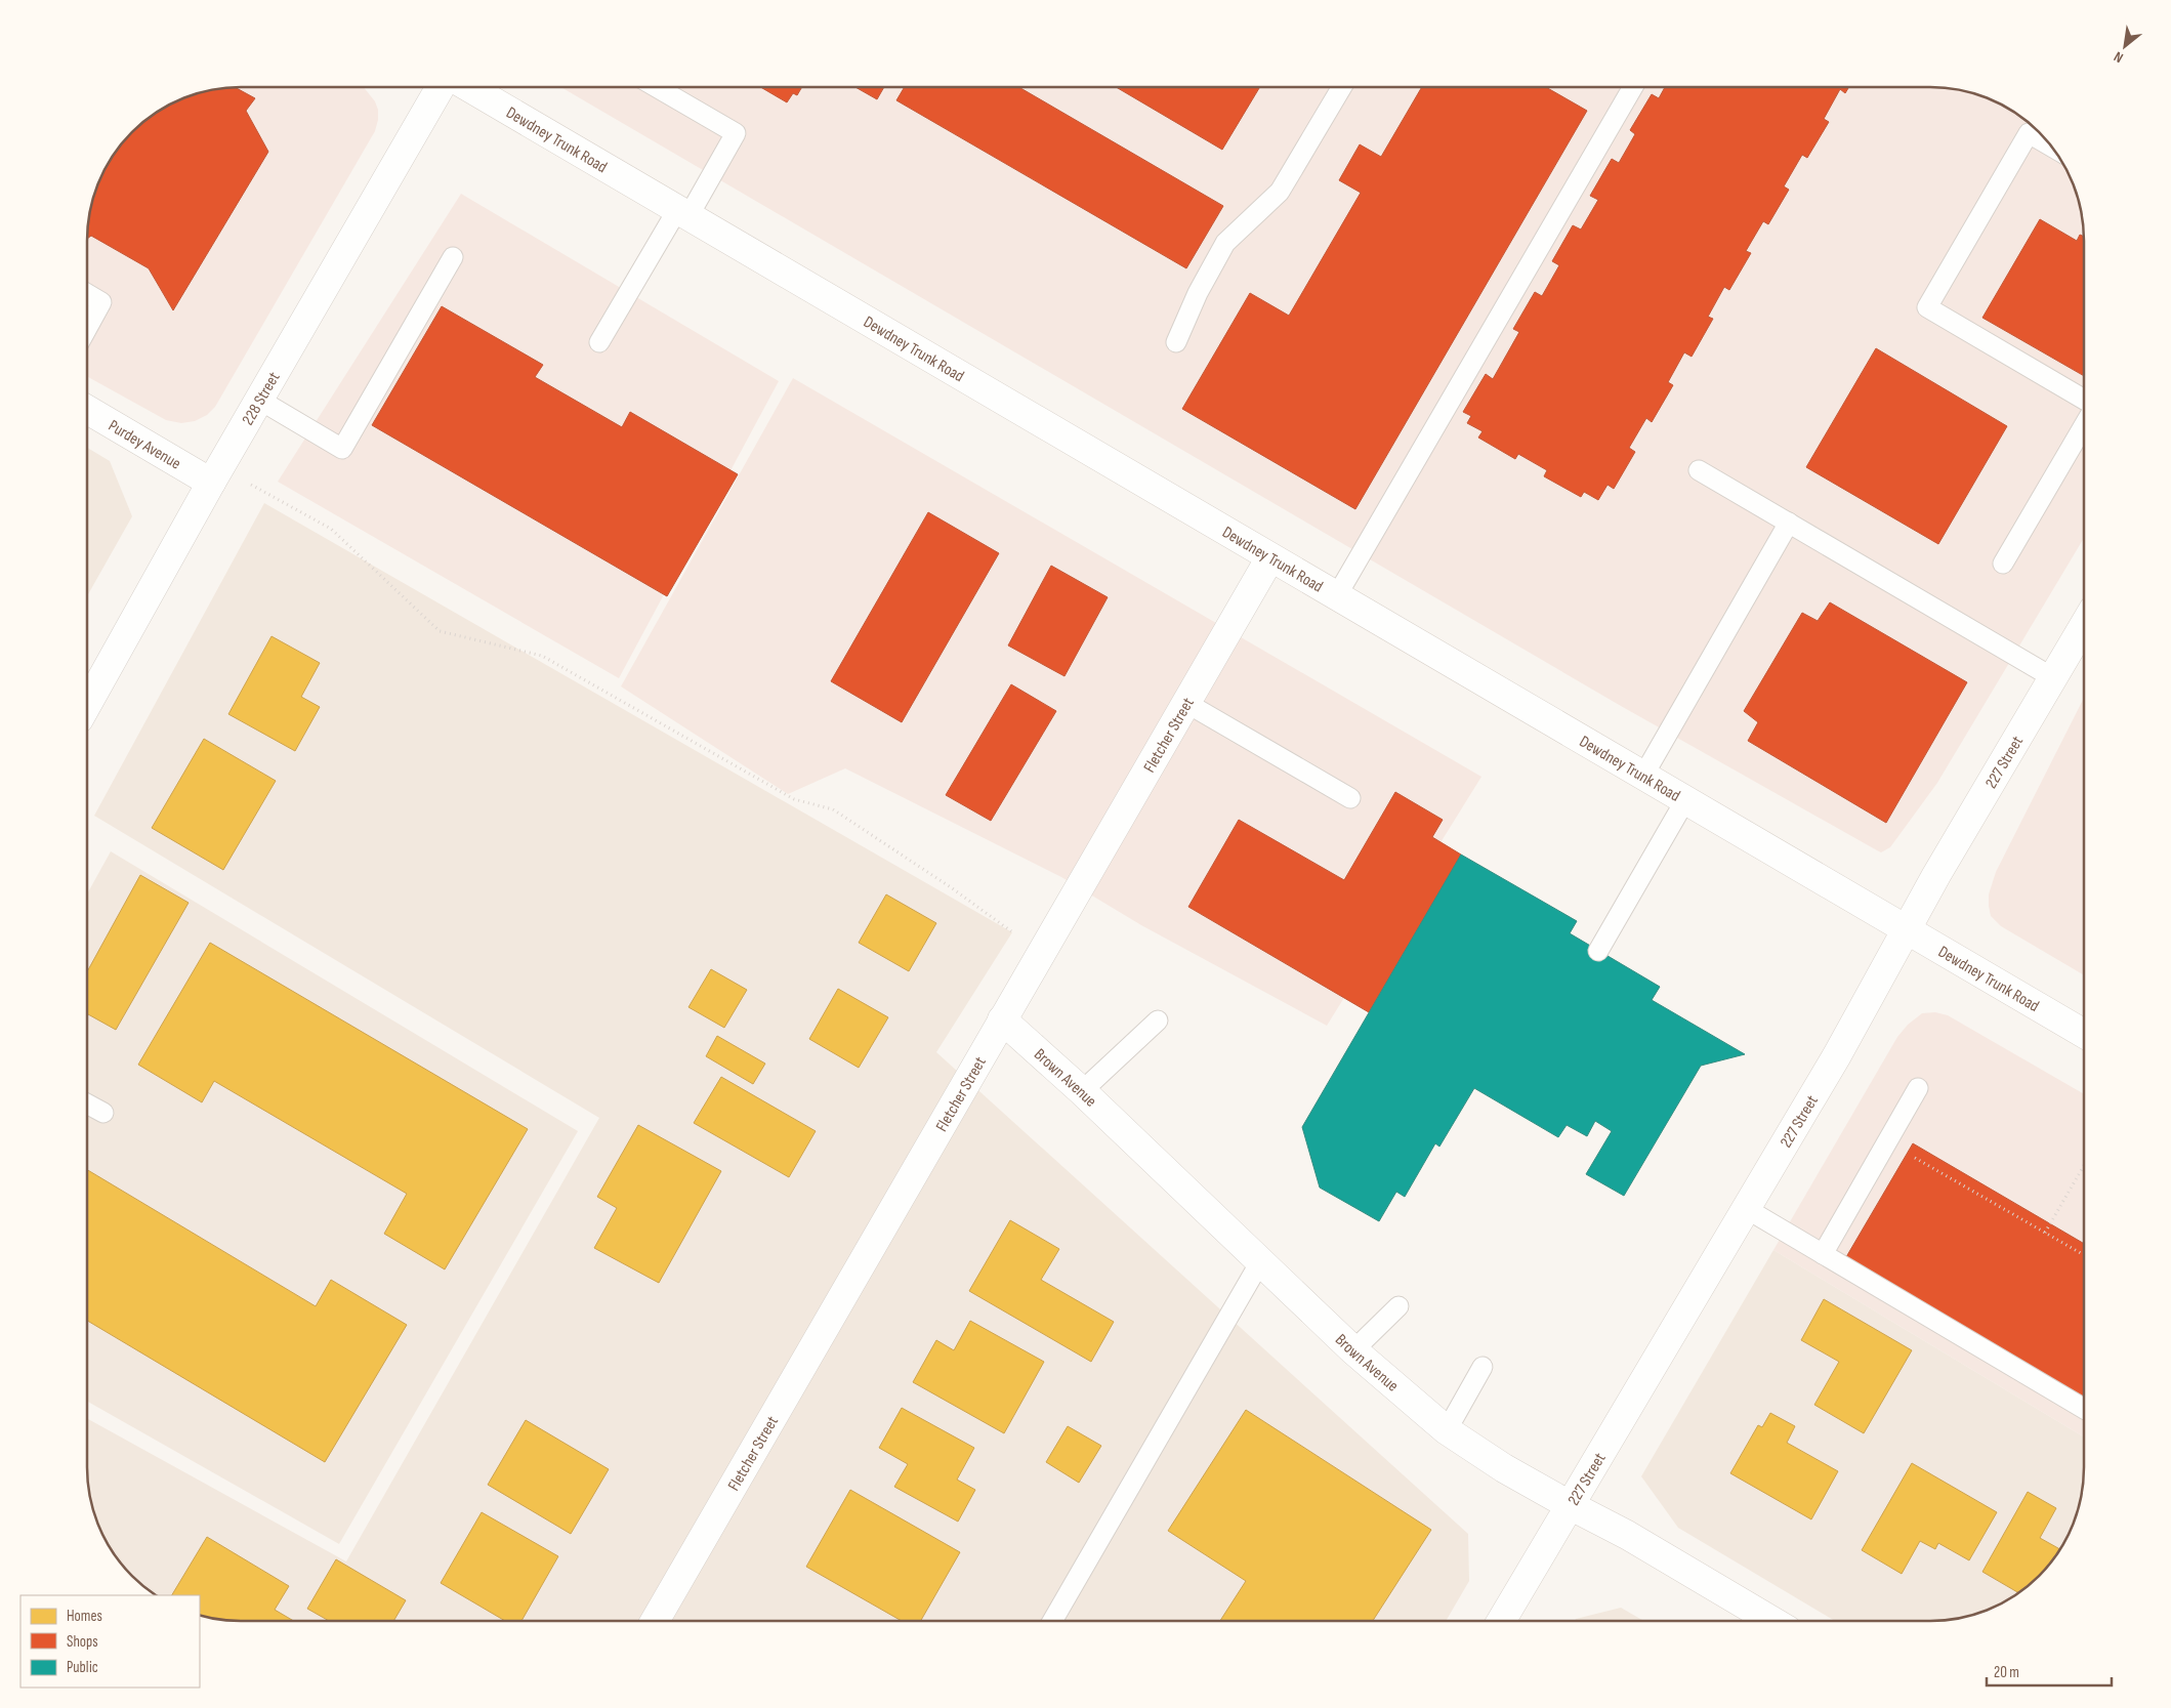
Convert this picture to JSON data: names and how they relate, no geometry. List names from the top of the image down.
{
  "streets": {
    "main road": [
      "Dewdney Trunk Road",
      "228 Street",
      "Purdey Avenue",
      "Fletcher Street",
      "227 Street",
      "Brown Avenue"
    ]
  },
  "crossings": [
    ["Dewdney Trunk Road", "Fletcher Street"],
    ["Dewdney Trunk Road", "227 Street"],
    ["228 Street", "Purdey Avenue"],
    ["Fletcher Street", "Brown Avenue"],
    ["227 Street", "Brown Avenue"]
  ],
  "legend": ["Homes", "Shops", "Public"],
  "scale_bar": "20 m",
  "north": "bottom left"
}
